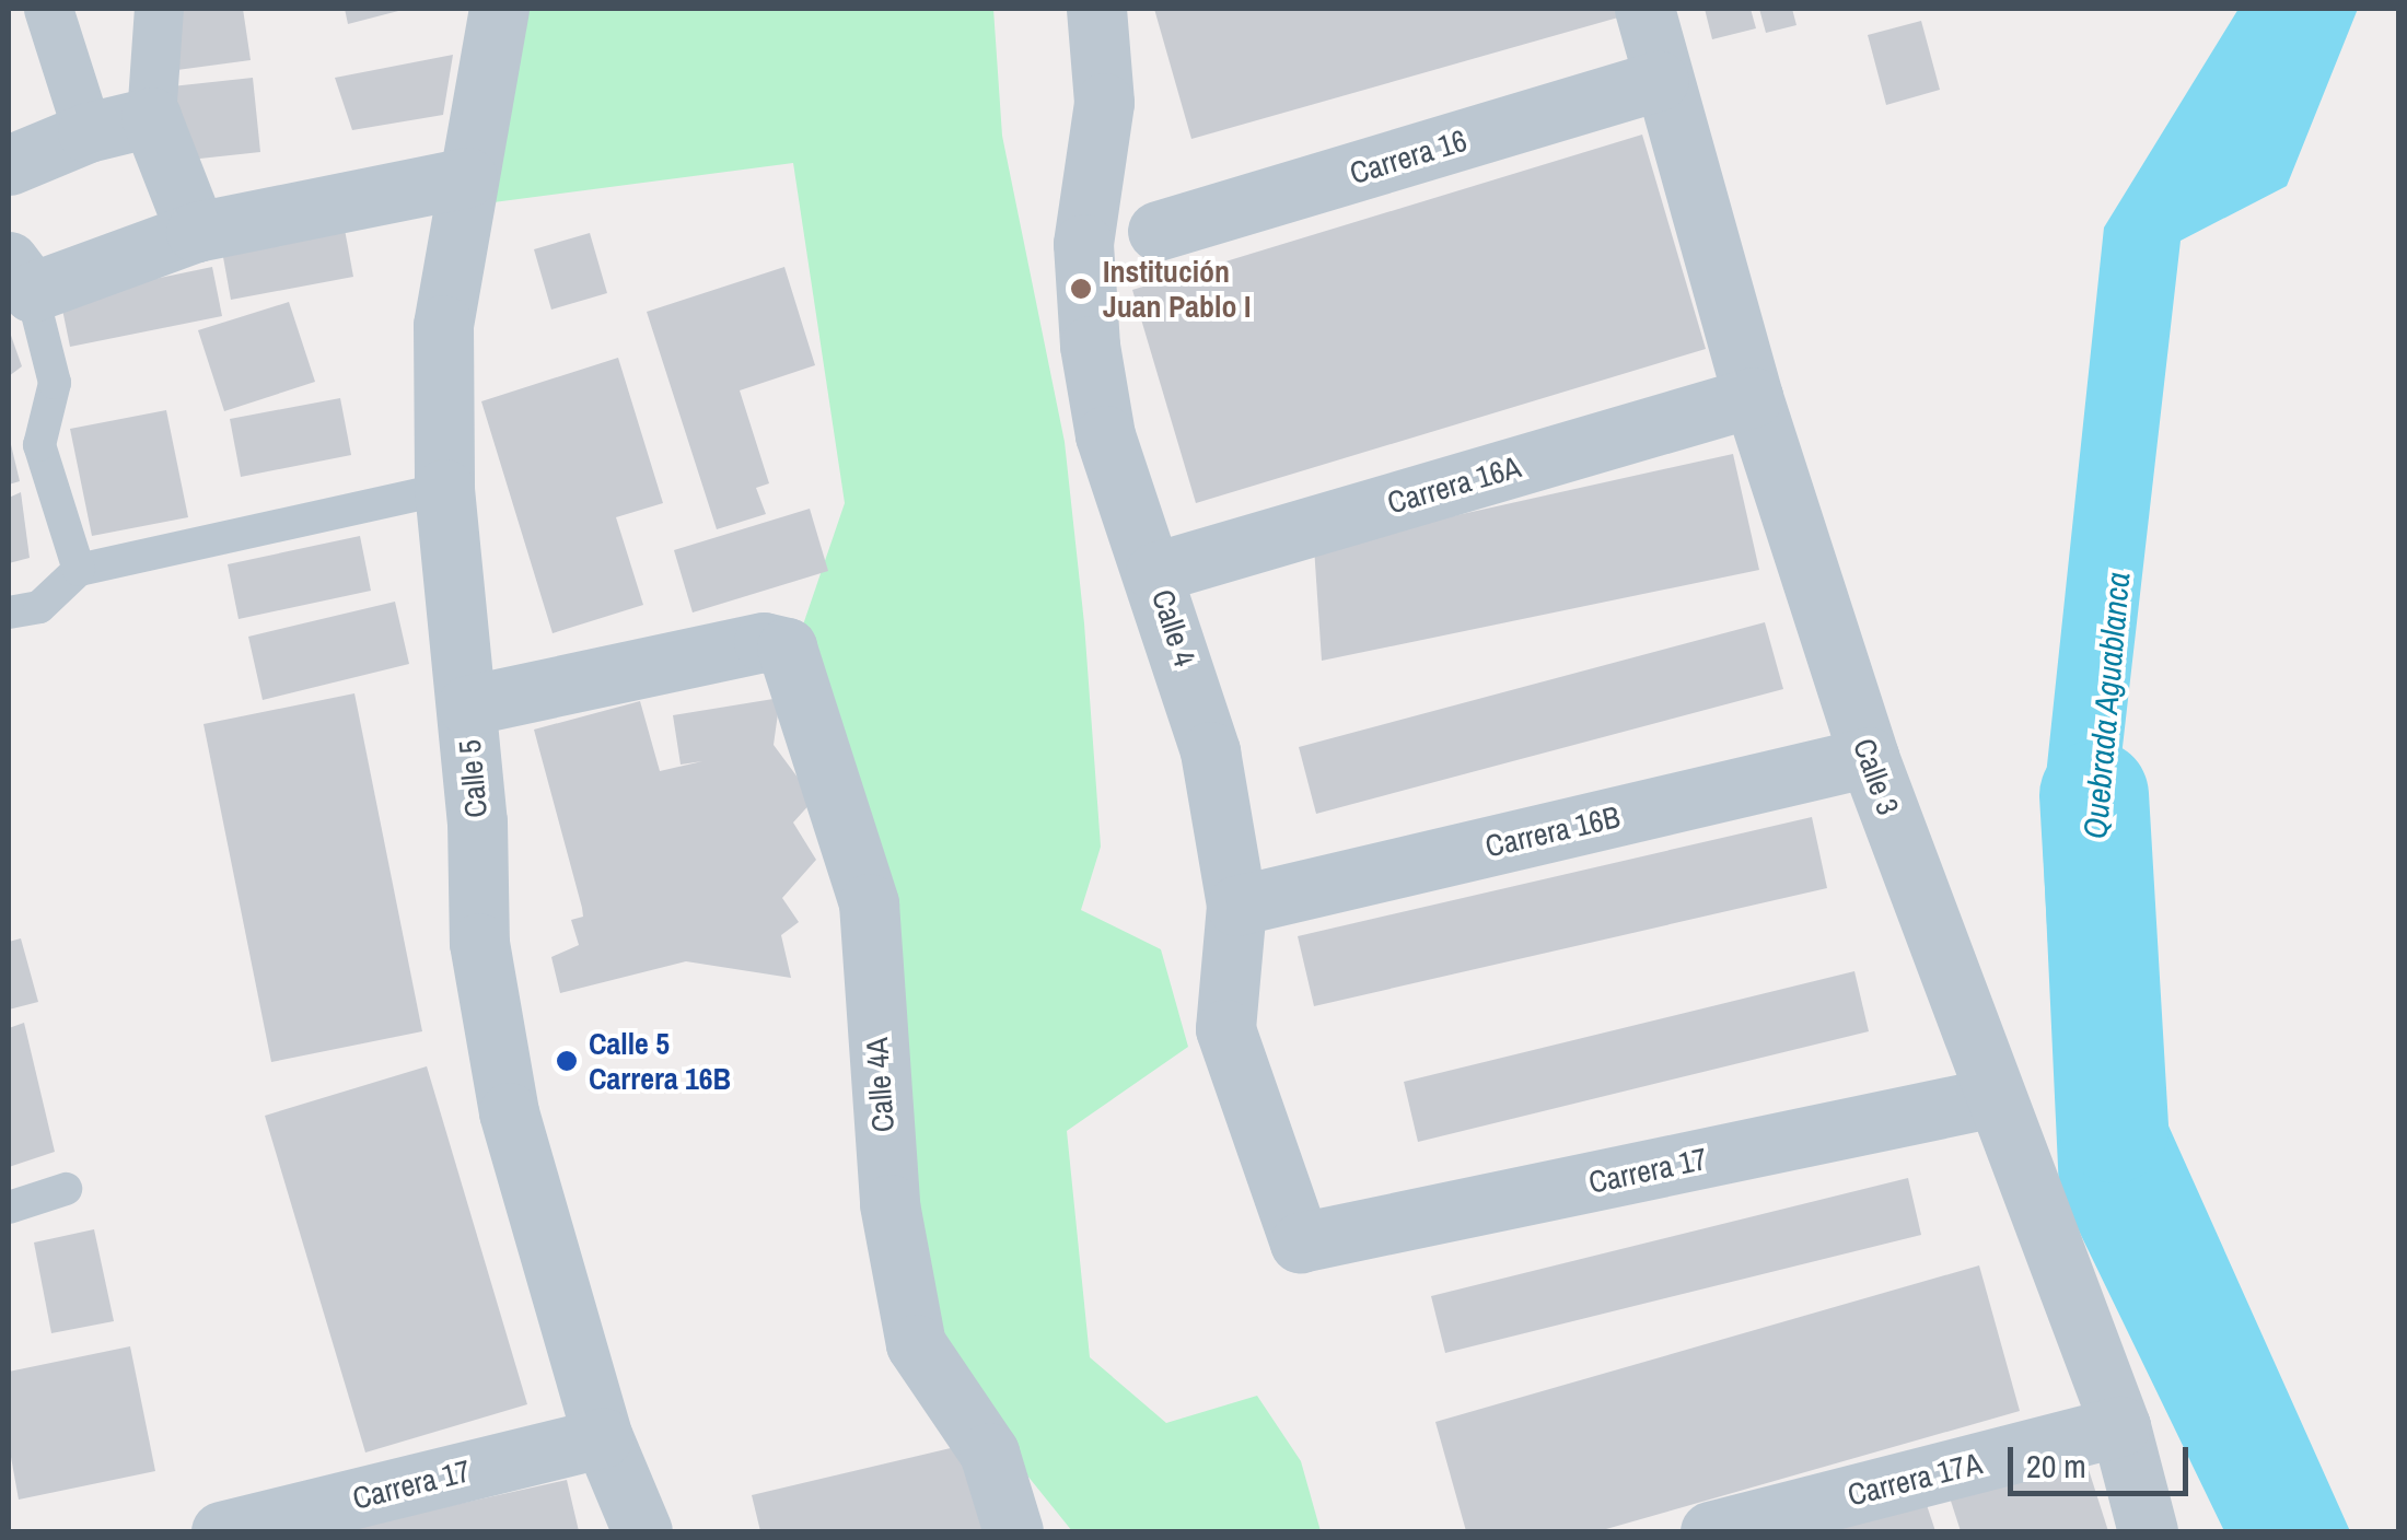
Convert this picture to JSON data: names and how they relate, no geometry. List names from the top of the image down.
{
  "streets": {
    "street": [
      "Carrera 16",
      "Carrera 16A",
      "Calle 4",
      "Calle 3",
      "Calle 5",
      "Carrera 16B",
      "Calle 4A",
      "Carrera 17",
      "Carrera 17A"
    ]
  },
  "crossings": [
    ["Carrera 16", "Calle 3"],
    ["Carrera 16A", "Calle 4"],
    ["Carrera 16A", "Calle 3"],
    ["Calle 4", "Carrera 16B"],
    ["Calle 4", "Carrera 17"],
    ["Calle 3", "Carrera 16B"],
    ["Calle 3", "Carrera 17"],
    ["Calle 3", "Carrera 17A"],
    ["Calle 5", "Calle 4A"],
    ["Calle 5", "Carrera 17"]
  ],
  "water": ["Quebrada Aguablanca"],
  "places": ["Institución Juan Pablo I", "Calle 5 Carrera 16B"],
  "scale_bar": "20 m"
}
